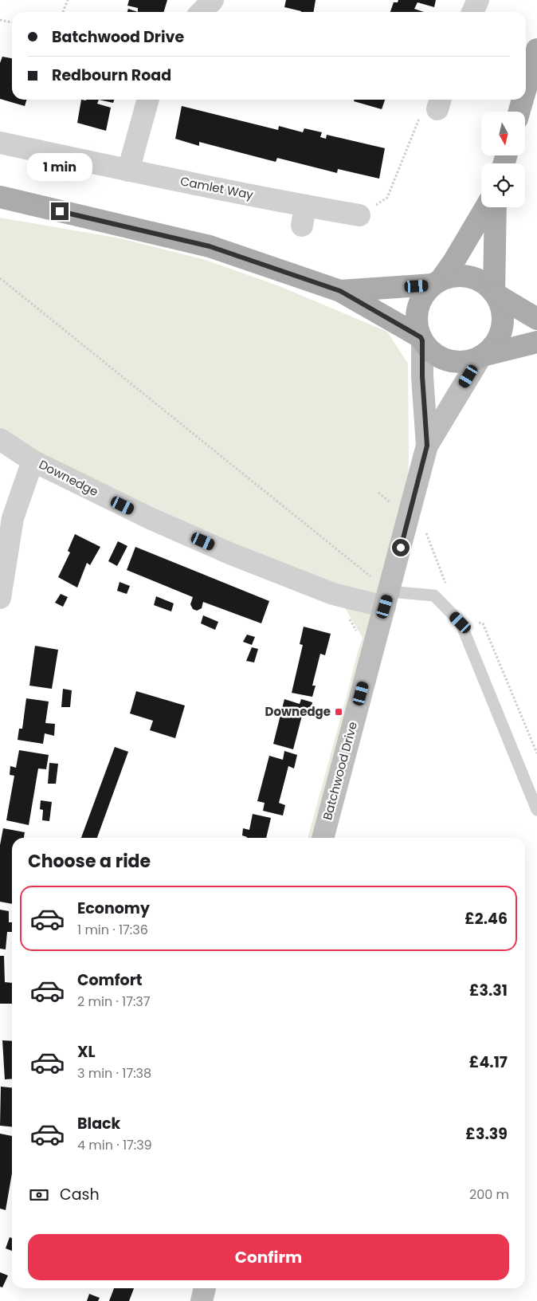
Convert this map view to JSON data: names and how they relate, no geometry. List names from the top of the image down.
{
  "streets": {
    "street": ["Camlet Way", "Downedge", "Batchwood Drive"]
  },
  "crossings": [
    ["Downedge", "Batchwood Drive"]
  ],
  "places": {
    "transit": ["Downedge"]
  },
  "north": "bottom",
  "page": {
    "banner": ["Batchwood Drive", "Redbourn Road"],
    "bubble": "1 min",
    "heading": "Choose a ride",
    "list": [
      {
        "name": "Economy",
        "note": "1 min · 17:36",
        "value": "£2.46"
      },
      {
        "name": "Comfort",
        "note": "2 min · 17:37",
        "value": "£3.31"
      },
      {
        "name": "XL",
        "note": "3 min · 17:38",
        "value": "£4.17"
      },
      {
        "name": "Black",
        "note": "4 min · 17:39",
        "value": "£3.39"
      }
    ],
    "pay": ["Cash", "200 m"],
    "buttons": "Confirm"
  }
}
